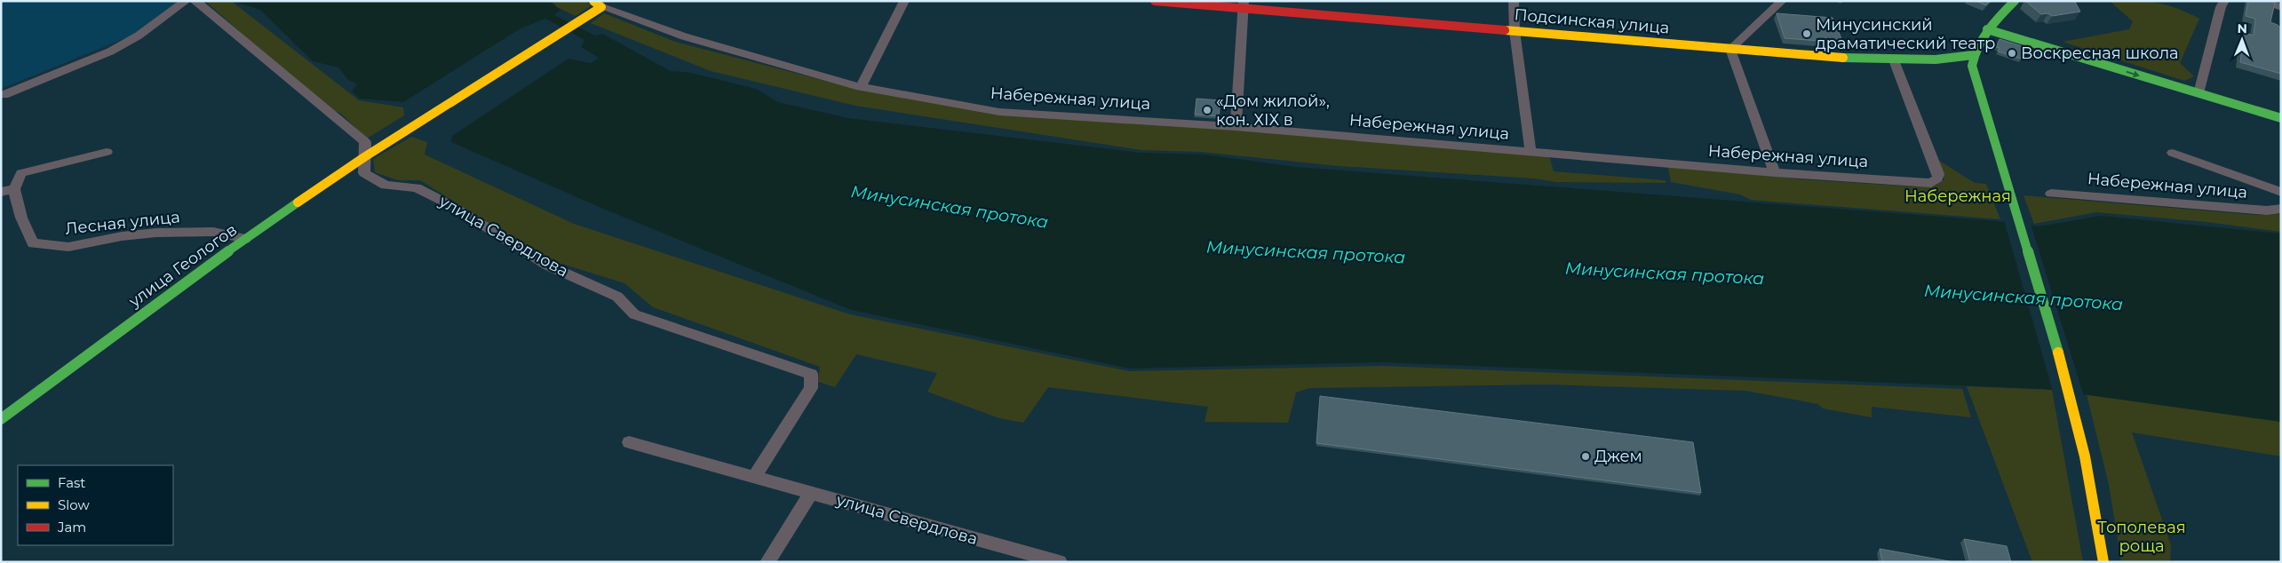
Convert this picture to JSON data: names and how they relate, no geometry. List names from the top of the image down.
{
  "streets": {
    "street": [
      "Подсинская улица",
      "Набережная улица",
      "Лесная улица",
      "улица Свердлова",
      "улица Геологов"
    ]
  },
  "crossings": [
    ["Подсинская улица", "Набережная улица"],
    ["Набережная улица", "улица Геологов"],
    ["Лесная улица", "улица Геологов"],
    ["улица Свердлова", "улица Геологов"]
  ],
  "water": ["Минусинская протока"],
  "parks": ["Набережная", "Тополевая роща"],
  "places": [
    "Минусинский драматический театр",
    "Воскресная школа",
    "«Дом жилой», кон. ХIХ в",
    "Джем"
  ],
  "legend": ["Fast", "Slow", "Jam"],
  "north": "top"
}
